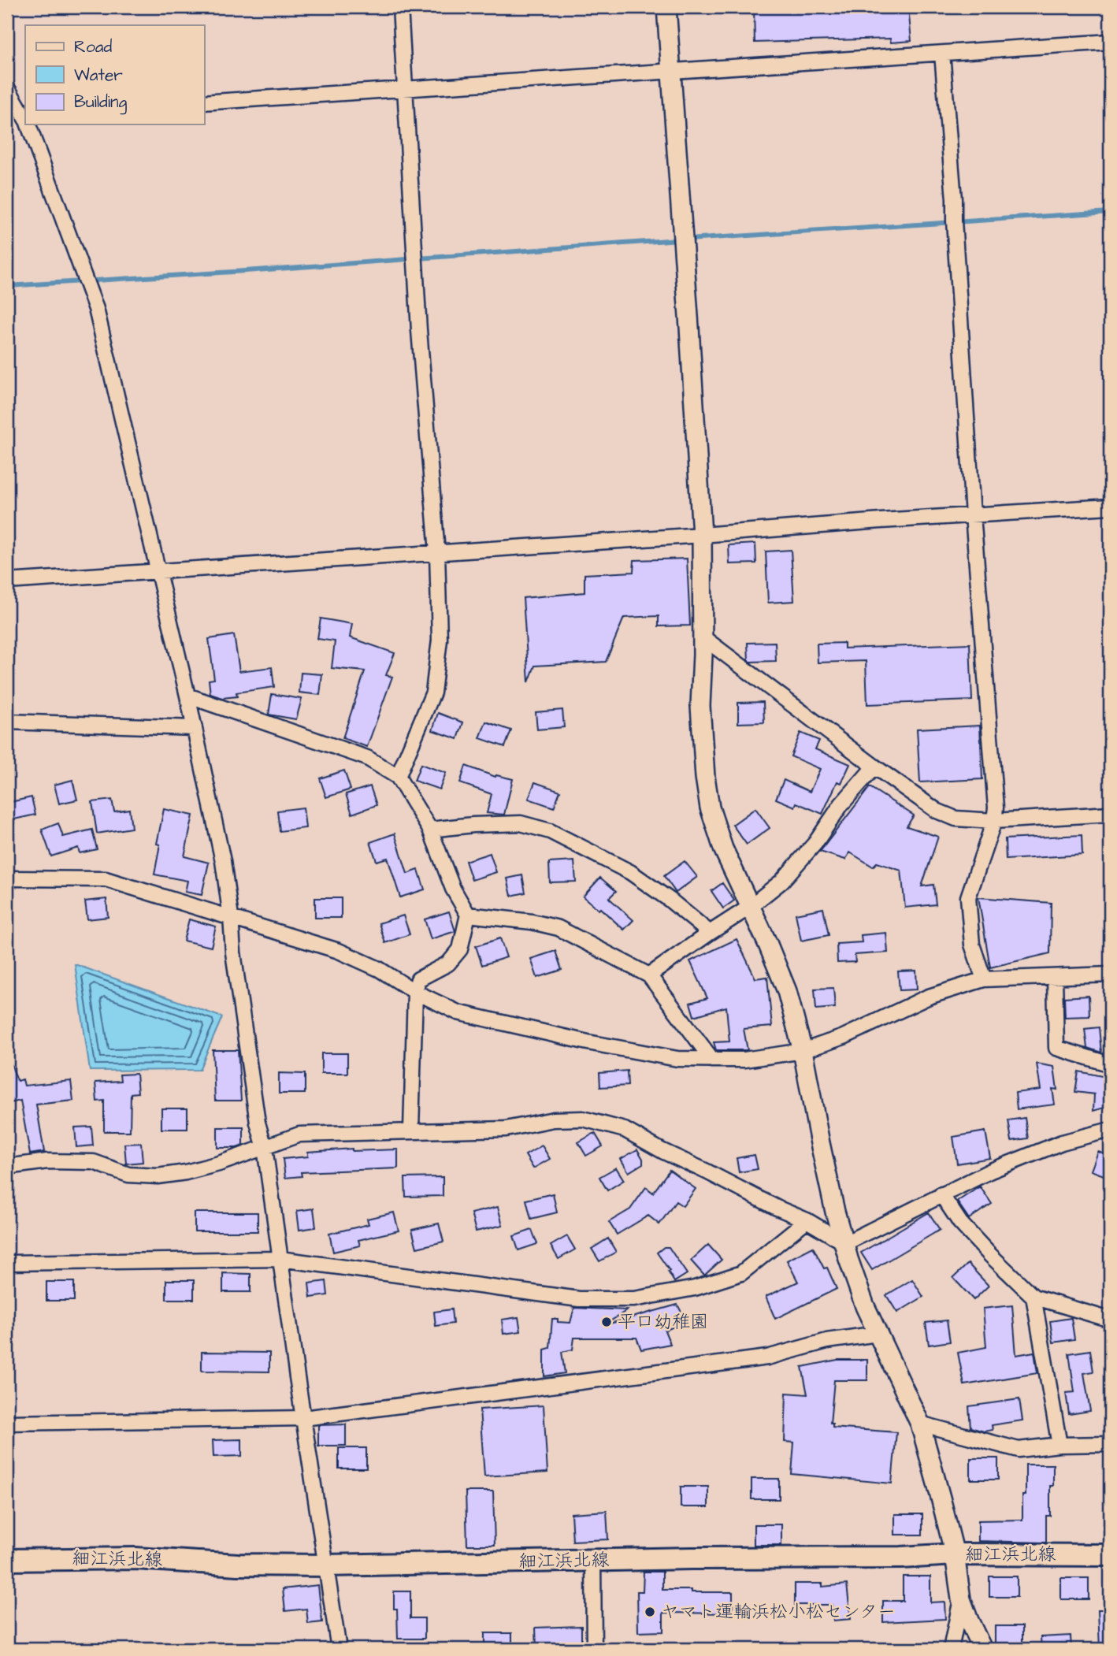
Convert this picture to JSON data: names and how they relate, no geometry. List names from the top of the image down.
{
  "streets": {
    "main road": ["細江浜北線"]
  },
  "places": ["平口幼稚園", "ヤマト運輸浜松小松センター"],
  "legend": ["Road", "Water", "Building"]
}
